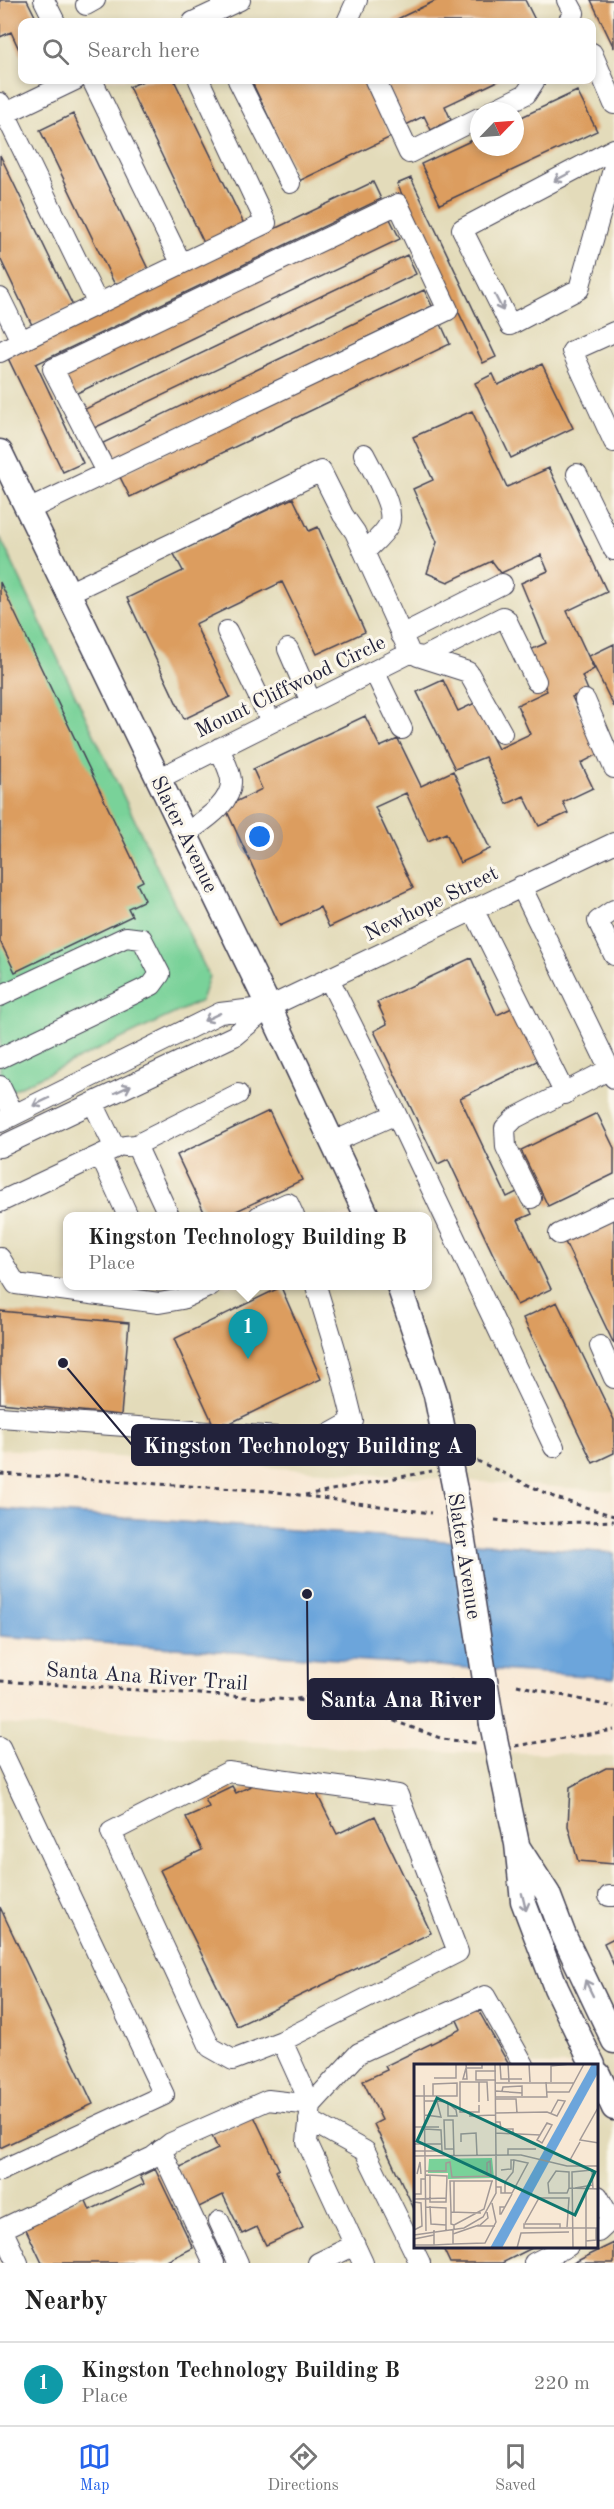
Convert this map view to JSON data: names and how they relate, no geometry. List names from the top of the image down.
{
  "streets": {
    "main road": ["Slater Avenue"],
    "street": ["Mount Cliffwood Circle", "Newhope Street"],
    "path": ["Santa Ana River Trail"]
  },
  "crossings": [
    ["Mount Cliffwood Circle", "Slater Avenue"],
    ["Slater Avenue", "Newhope Street"],
    ["Slater Avenue", "Santa Ana River Trail"]
  ],
  "places": ["Kingston Technology Building A", "Santa Ana River"],
  "north": "top right",
  "page": {
    "search": "Search here",
    "popup": ["Kingston Technology Building B", "Place"],
    "pins": "1",
    "heading": "Nearby",
    "list": [
      {
        "mark": "1",
        "name": "Kingston Technology Building B",
        "note": "Place",
        "value": "220 m"
      }
    ],
    "nav": ["Map", "Directions", "Saved"]
  }
}
